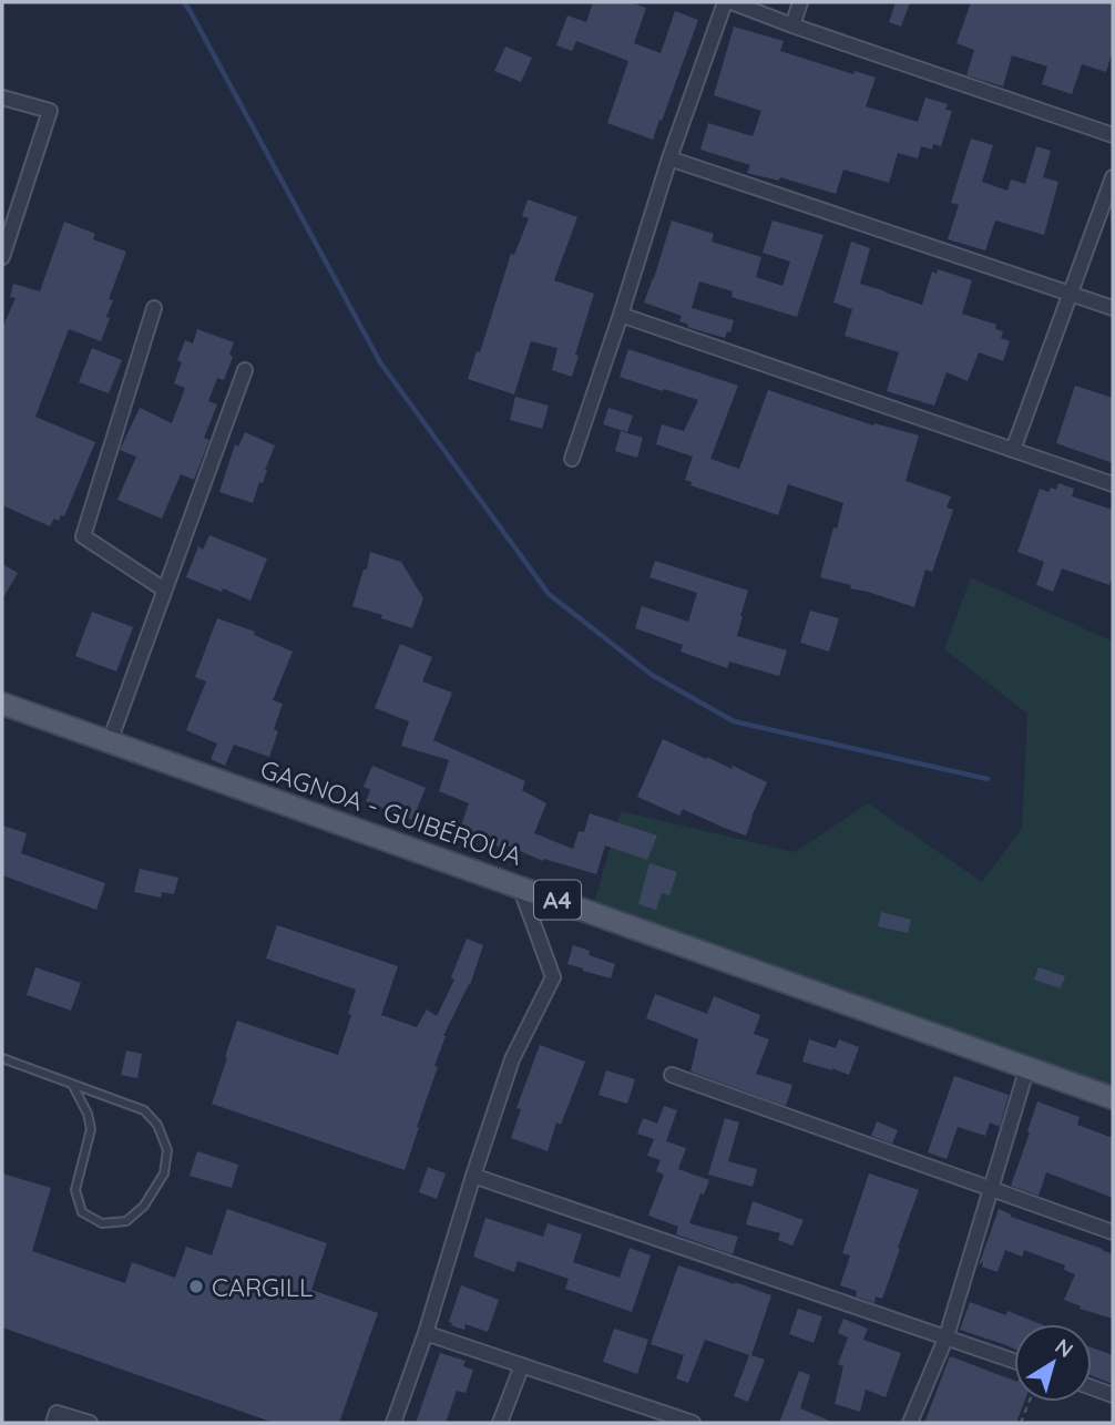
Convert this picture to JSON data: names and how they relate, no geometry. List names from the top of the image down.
{
  "streets": {
    "main road": ["GAGNOA - GUIBÉROUA", "A4"]
  },
  "places": ["CARGILL"],
  "north": "top right"
}
